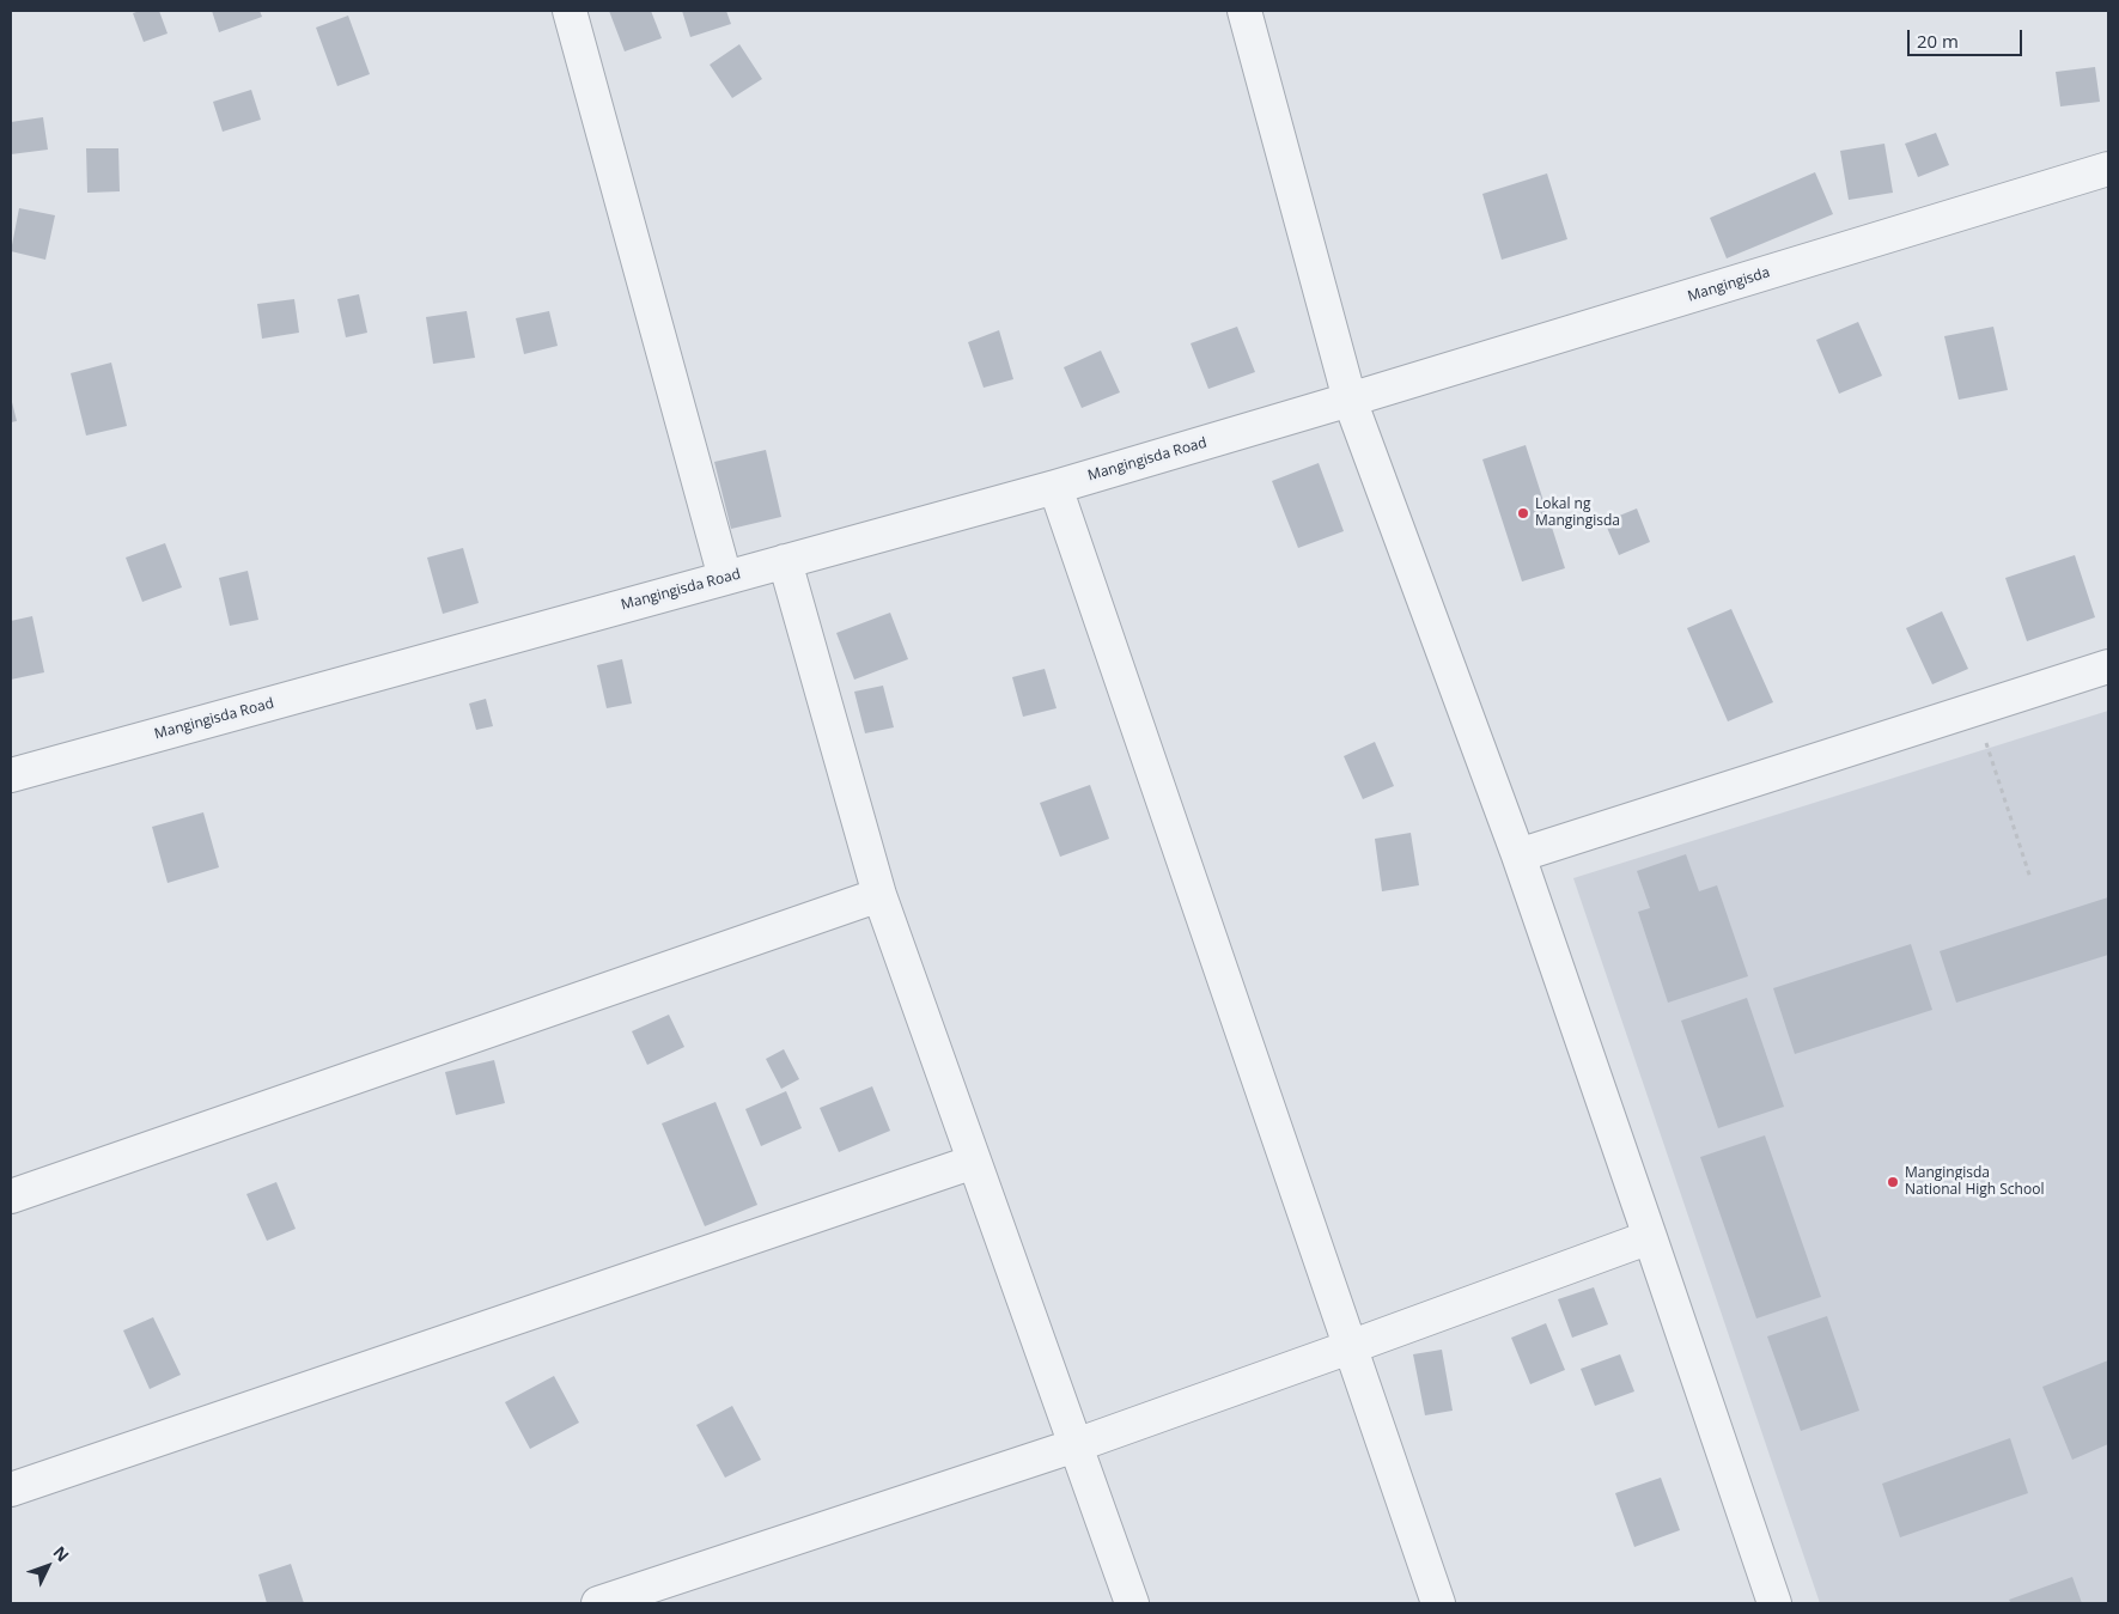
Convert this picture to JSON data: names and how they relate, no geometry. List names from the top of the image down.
{
  "streets": {
    "street": ["Mangingisda", "Mangingisda Road"]
  },
  "crossings": [
    ["Mangingisda", "Mangingisda Road"]
  ],
  "places": ["Lokal ng Mangingisda", "Mangingisda National High School"],
  "scale_bar": "20 m",
  "north": "top right"
}
